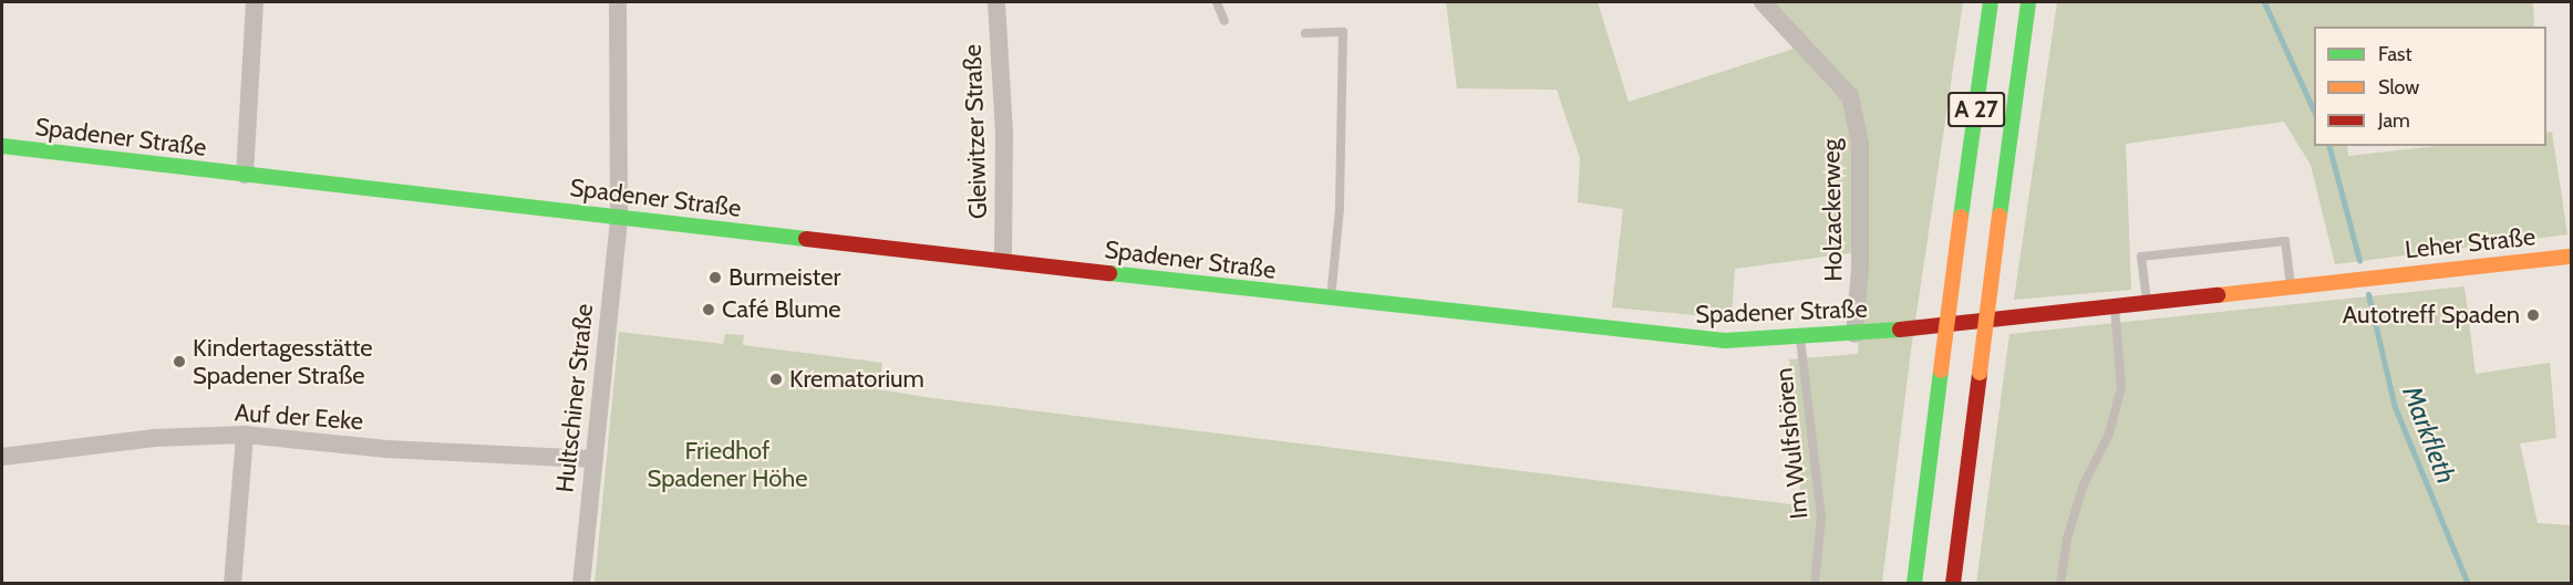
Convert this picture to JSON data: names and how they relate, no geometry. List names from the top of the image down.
{
  "streets": {
    "main road": ["A 27", "Spadener Straße", "Leher Straße"],
    "street": [
      "Gleiwitzer Straße",
      "Holzackerweg",
      "Hultschiner Straße",
      "Auf der Eeke"
    ],
    "lane": ["Im Wulfshören"]
  },
  "crossings": [
    ["Gleiwitzer Straße", "Spadener Straße"],
    ["Spadener Straße", "Holzackerweg"],
    ["Spadener Straße", "Leher Straße"],
    ["Spadener Straße", "Hultschiner Straße"],
    ["Spadener Straße", "Im Wulfshören"],
    ["Hultschiner Straße", "Auf der Eeke"]
  ],
  "water": ["Markfleth"],
  "parks": ["Friedhof Spadener Höhe"],
  "places": [
    "Burmeister",
    "Café Blume",
    "Autotreff Spaden",
    "Kindertagesstätte Spadener Straße",
    "Krematorium"
  ],
  "legend": ["Fast", "Slow", "Jam"]
}
